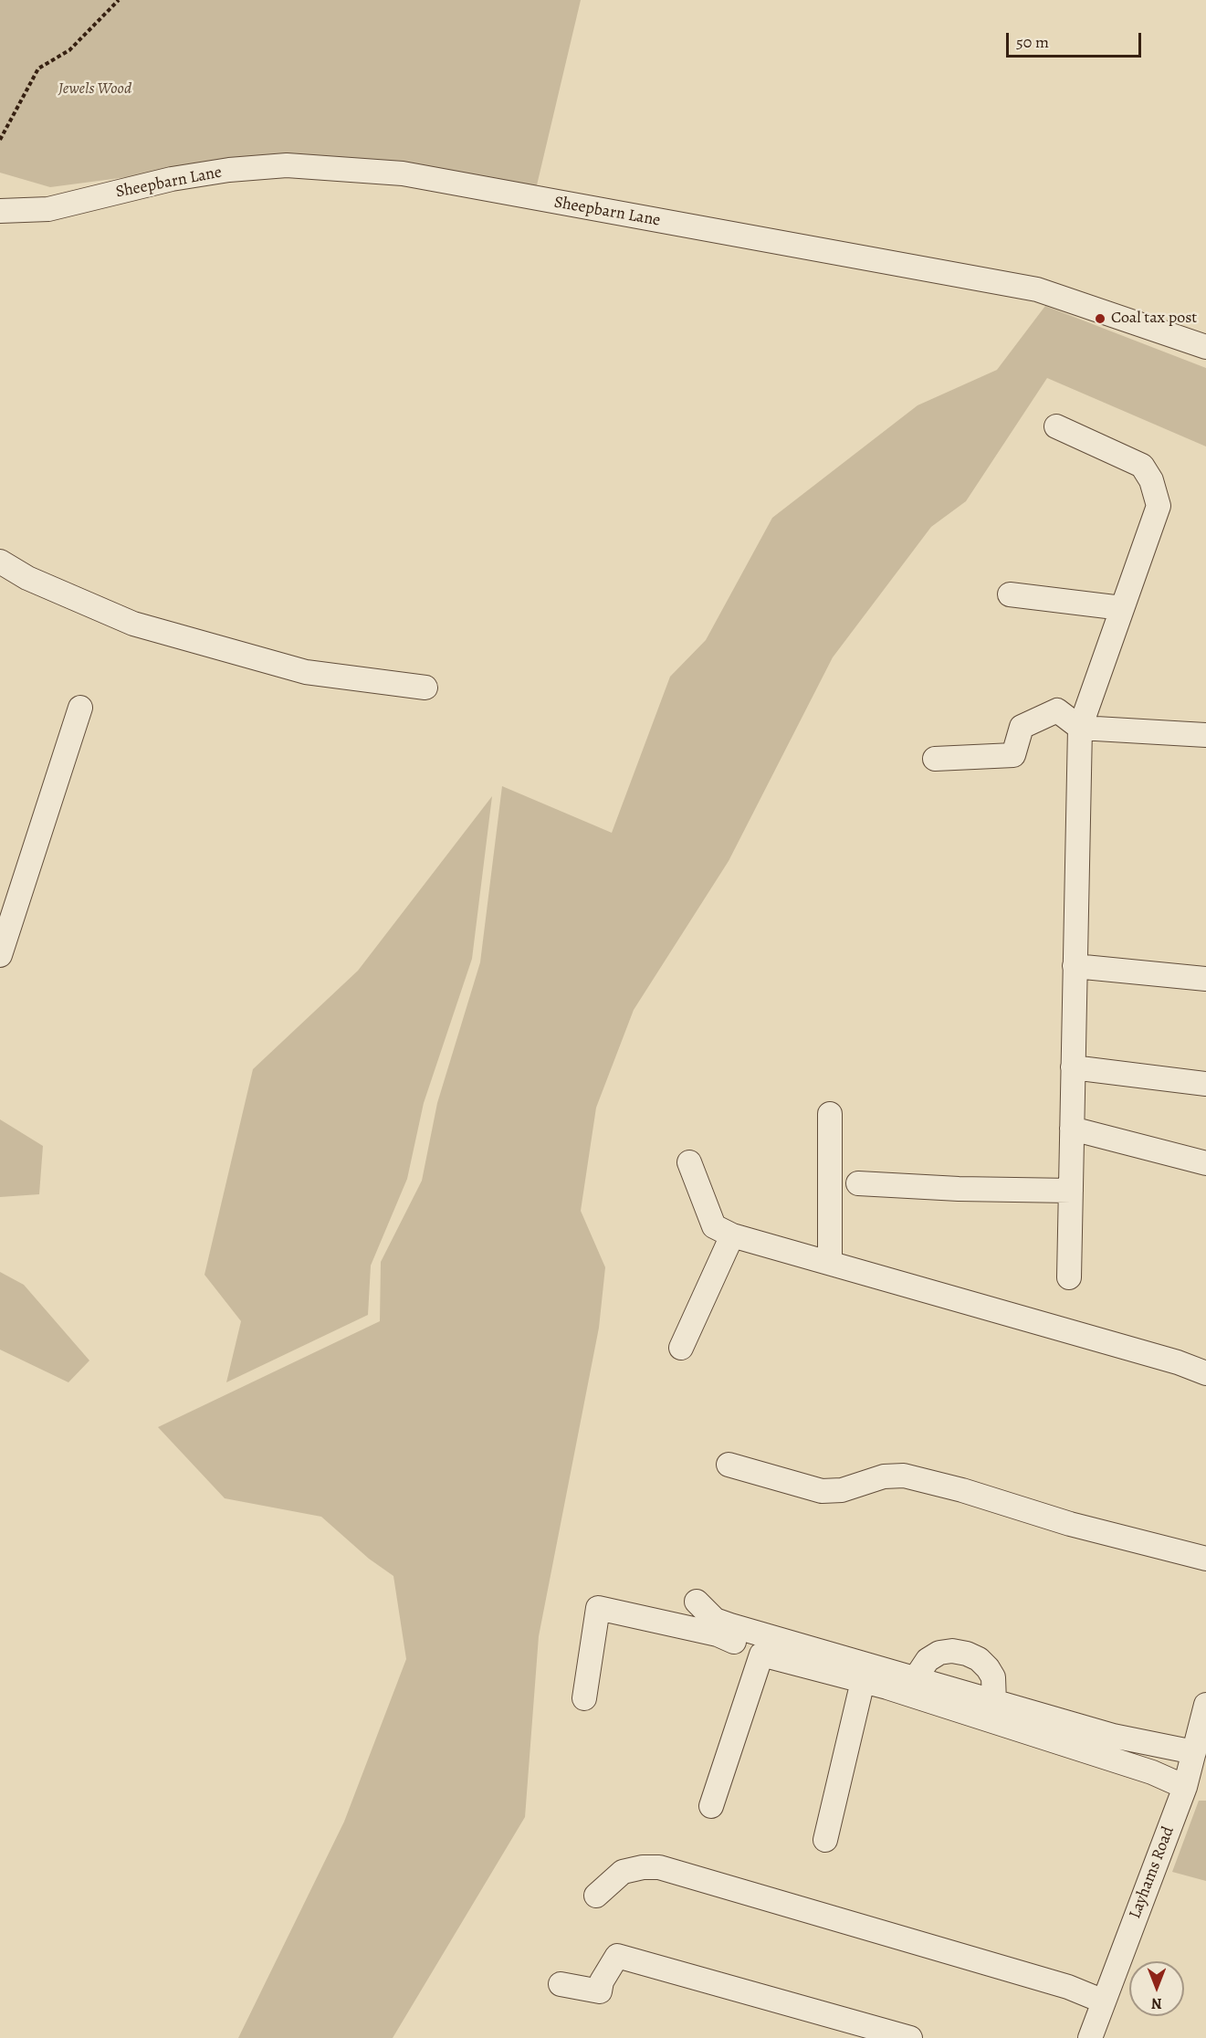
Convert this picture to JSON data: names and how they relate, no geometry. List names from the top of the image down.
{
  "streets": {
    "street": ["Sheepbarn Lane", "Layhams Road"]
  },
  "parks": ["Jewels Wood"],
  "places": ["Coal tax post"],
  "scale_bar": "50 m",
  "north": "bottom"
}
